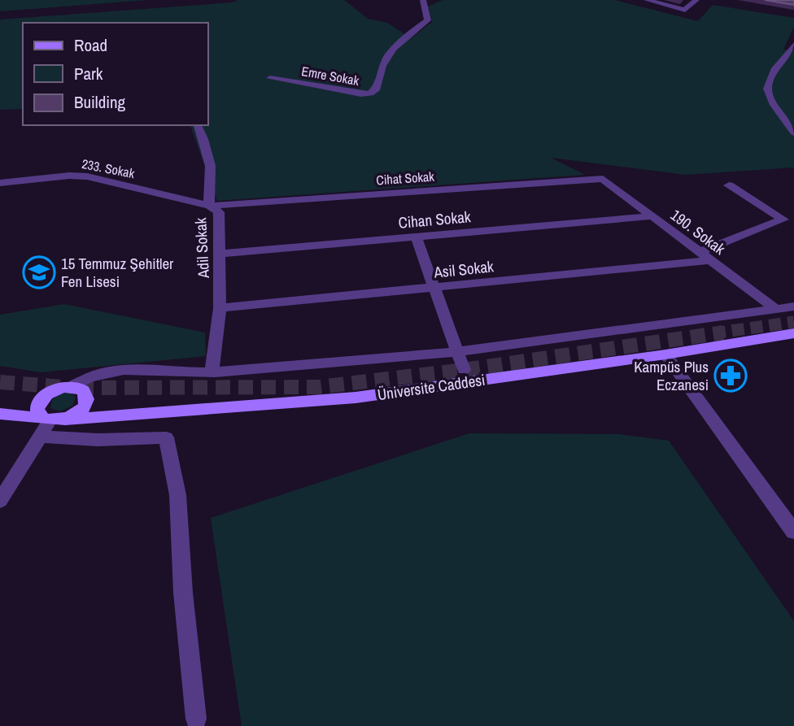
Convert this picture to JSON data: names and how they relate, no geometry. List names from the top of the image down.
{
  "streets": {
    "street": [
      "Emre Sokak",
      "233. Sokak",
      "Cihat Sokak",
      "Cihan Sokak",
      "190. Sokak",
      "Adil Sokak",
      "Asil Sokak",
      "Üniversite Caddesi"
    ]
  },
  "crossings": [
    ["233. Sokak", "Cihat Sokak"],
    ["233. Sokak", "Adil Sokak"],
    ["Cihat Sokak", "190. Sokak"],
    ["Cihat Sokak", "Adil Sokak"],
    ["Cihan Sokak", "190. Sokak"],
    ["Cihan Sokak", "Adil Sokak"],
    ["190. Sokak", "Asil Sokak"],
    ["Adil Sokak", "Asil Sokak"]
  ],
  "places": {
    "school or university": ["15 Temmuz Şehitler Fen Lisesi"],
    "pharmacy": ["Kampüs Plus Eczanesi"]
  },
  "legend": ["Road", "Park", "Building"]
}
